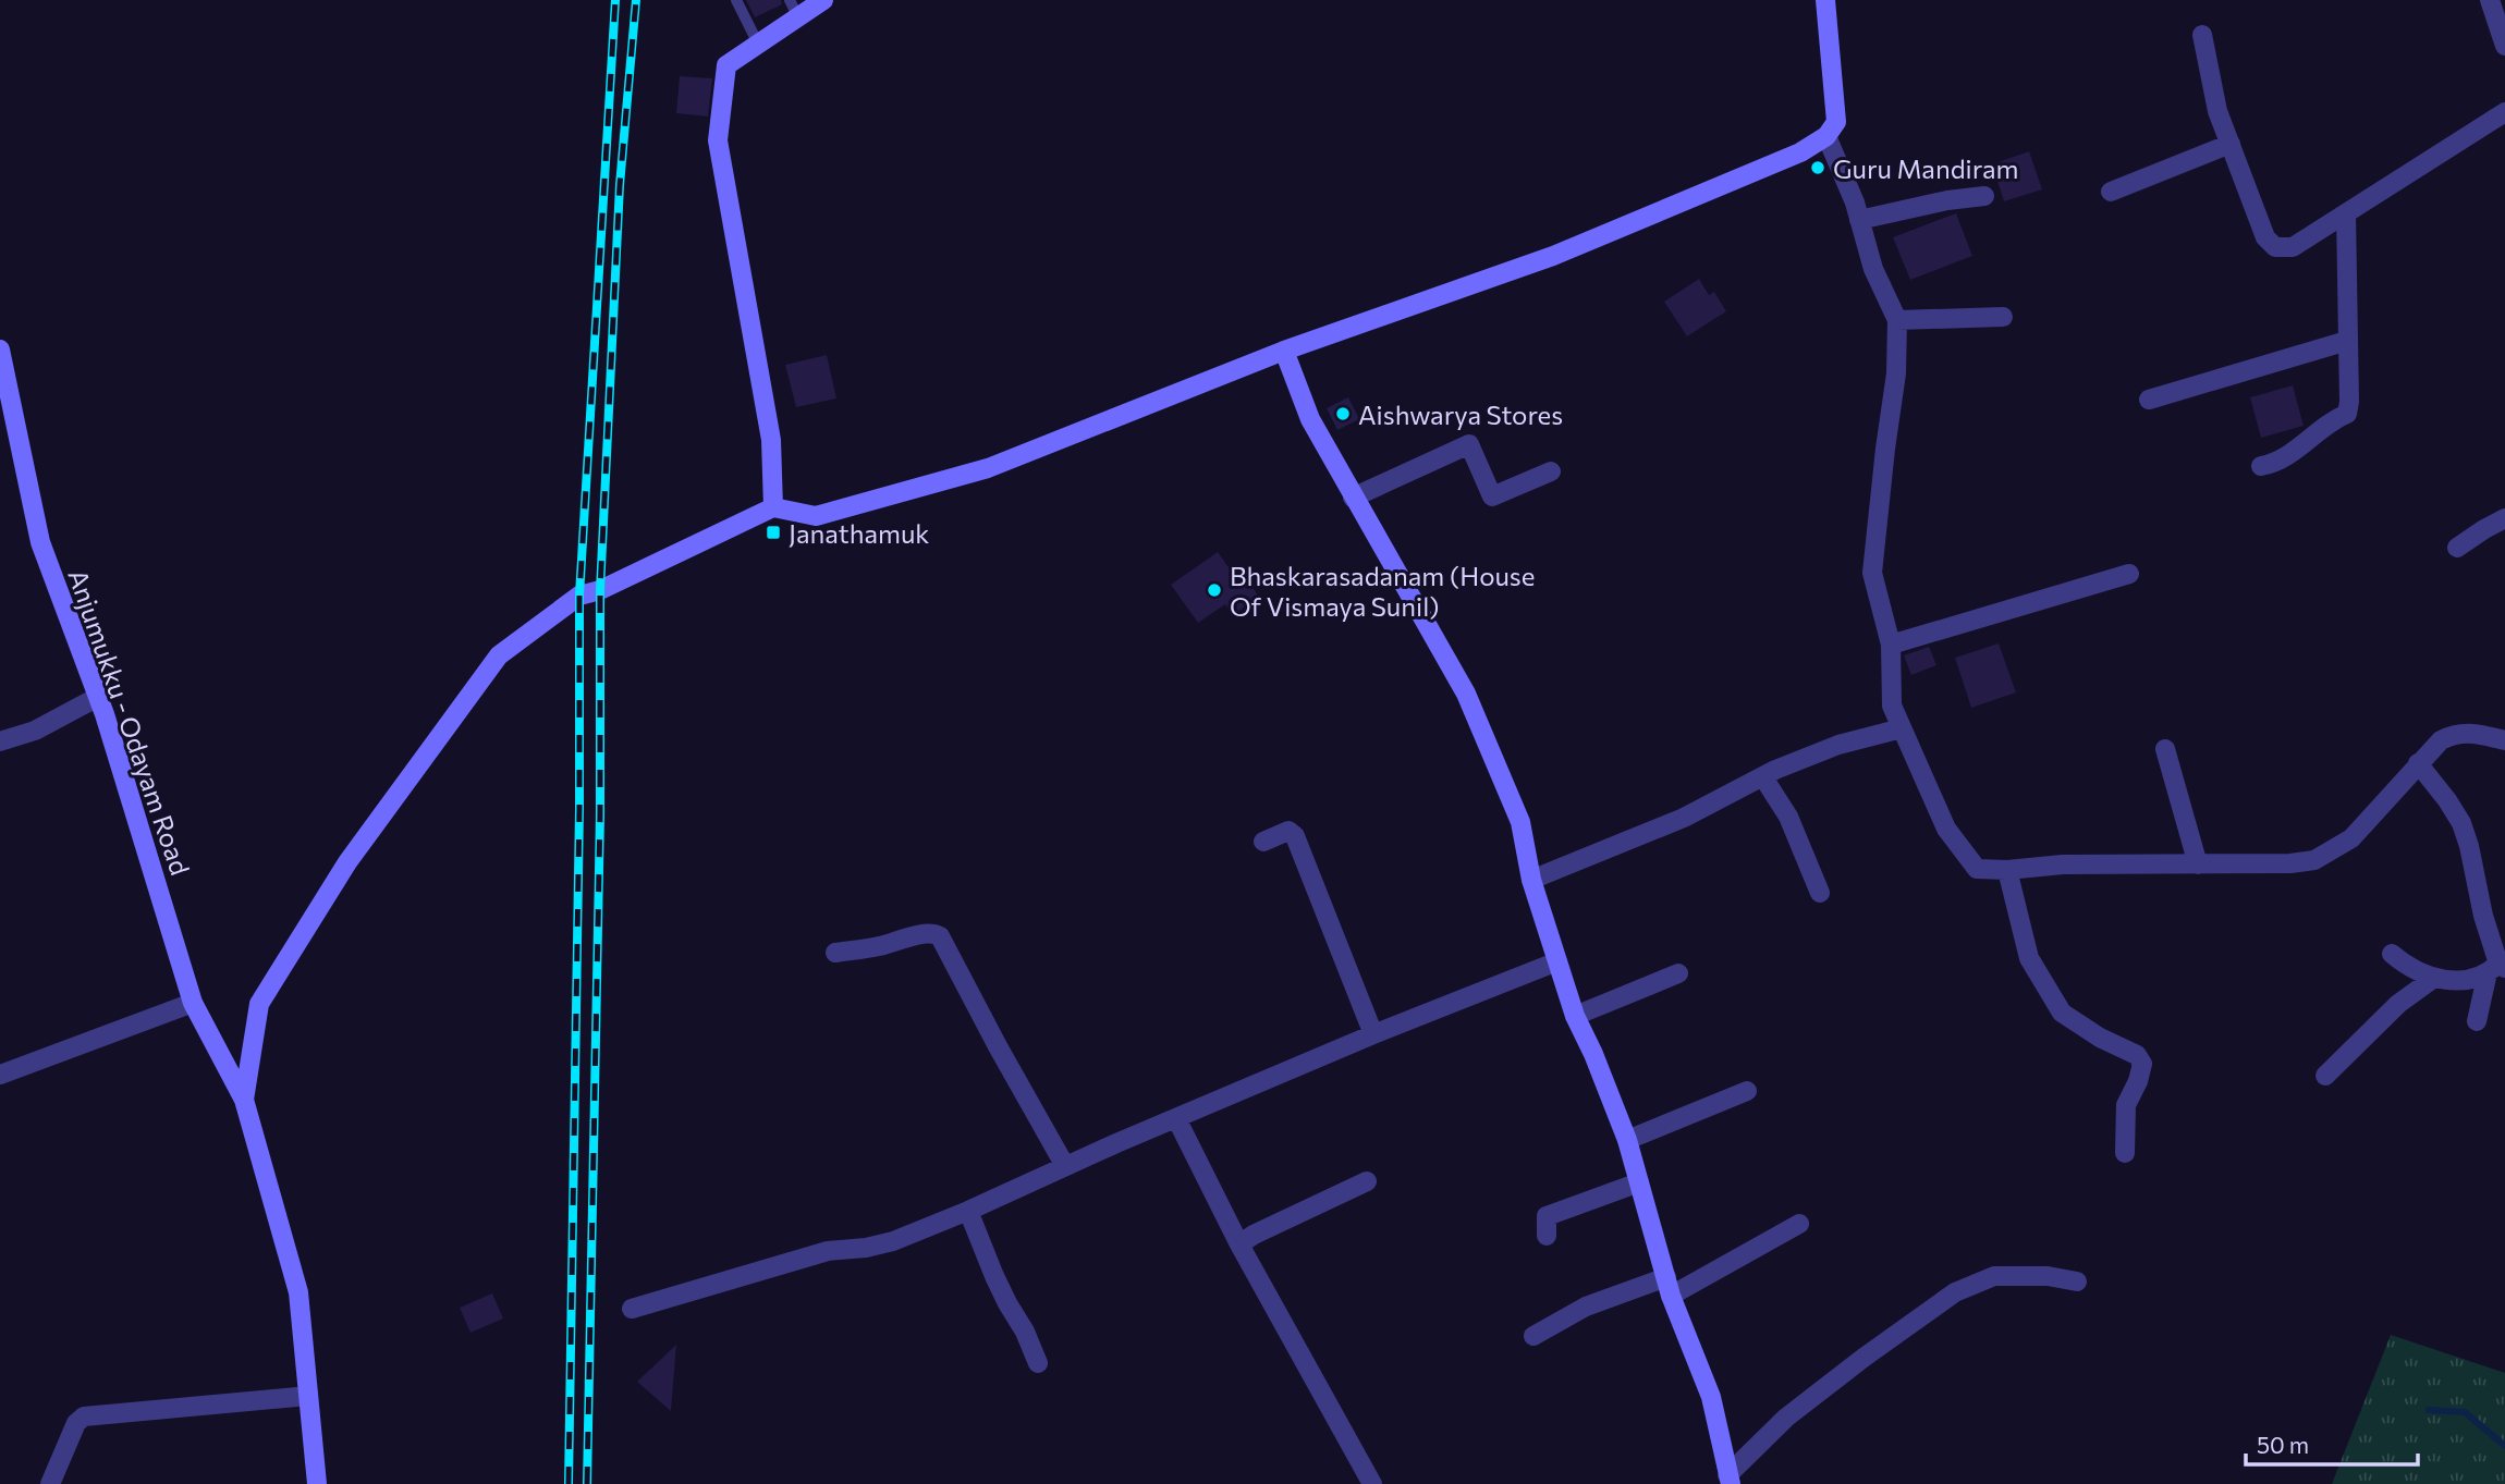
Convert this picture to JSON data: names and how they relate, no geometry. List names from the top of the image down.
{
  "streets": {
    "main road": ["Anjumukku - Odayam Road"]
  },
  "places": {
    "other": ["Guru Mandiram", "Aishwarya Stores", "Bhaskarasadanam (House Of Vismaya Sunil)"],
    "transit": ["Janathamuk"]
  },
  "scale_bar": "50 m"
}
